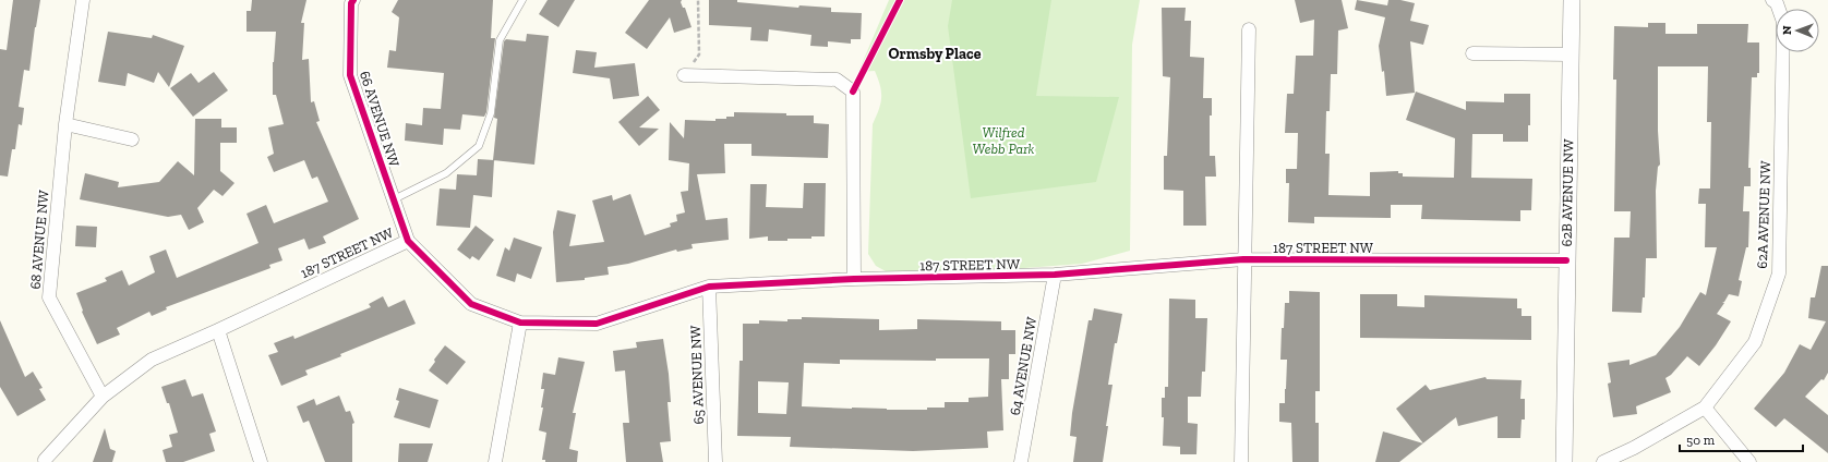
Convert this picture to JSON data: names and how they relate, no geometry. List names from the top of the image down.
{
  "streets": {
    "street": [
      "66 AVENUE NW",
      "62B AVENUE NW",
      "62A AVENUE NW",
      "68 AVENUE NW",
      "187 STREET NW",
      "64 AVENUE NW",
      "65 AVENUE NW"
    ]
  },
  "crossings": [
    ["66 AVENUE NW", "187 STREET NW"],
    ["62B AVENUE NW", "187 STREET NW"],
    ["68 AVENUE NW", "187 STREET NW"],
    ["187 STREET NW", "64 AVENUE NW"],
    ["187 STREET NW", "65 AVENUE NW"]
  ],
  "districts": ["Ormsby Place"],
  "parks": ["Wilfred Webb Park"],
  "scale_bar": "50 m",
  "north": "left"
}
